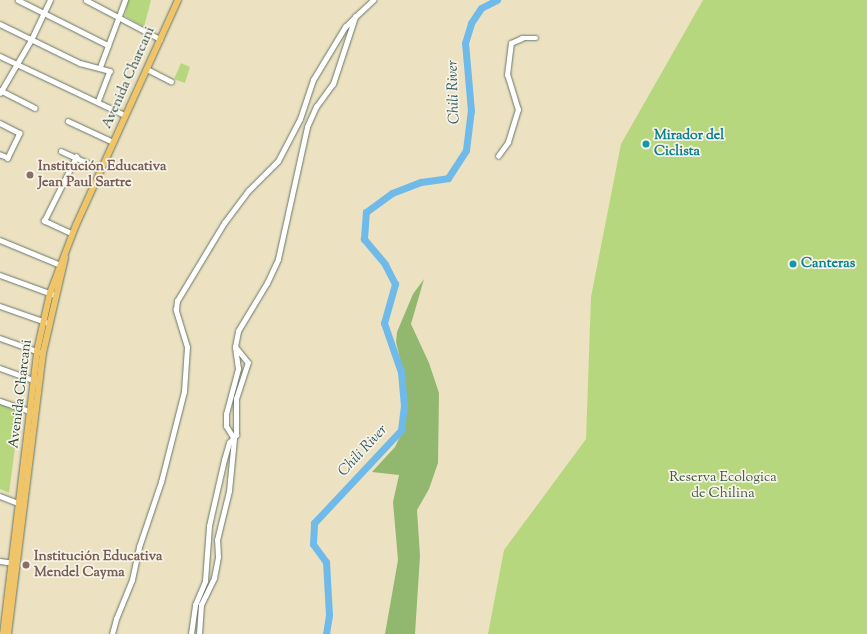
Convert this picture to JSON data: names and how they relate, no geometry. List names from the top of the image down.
{
  "streets": {
    "main road": ["Avenida Charcani"]
  },
  "water": ["Chili River"],
  "parks": ["Reserva Ecologica de Chilina"],
  "places": [
    "Mirador del Ciclista",
    "Institución Educativa Jean Paul Sartre",
    "Canteras",
    "Institución Educativa Mendel Cayma"
  ]
}
